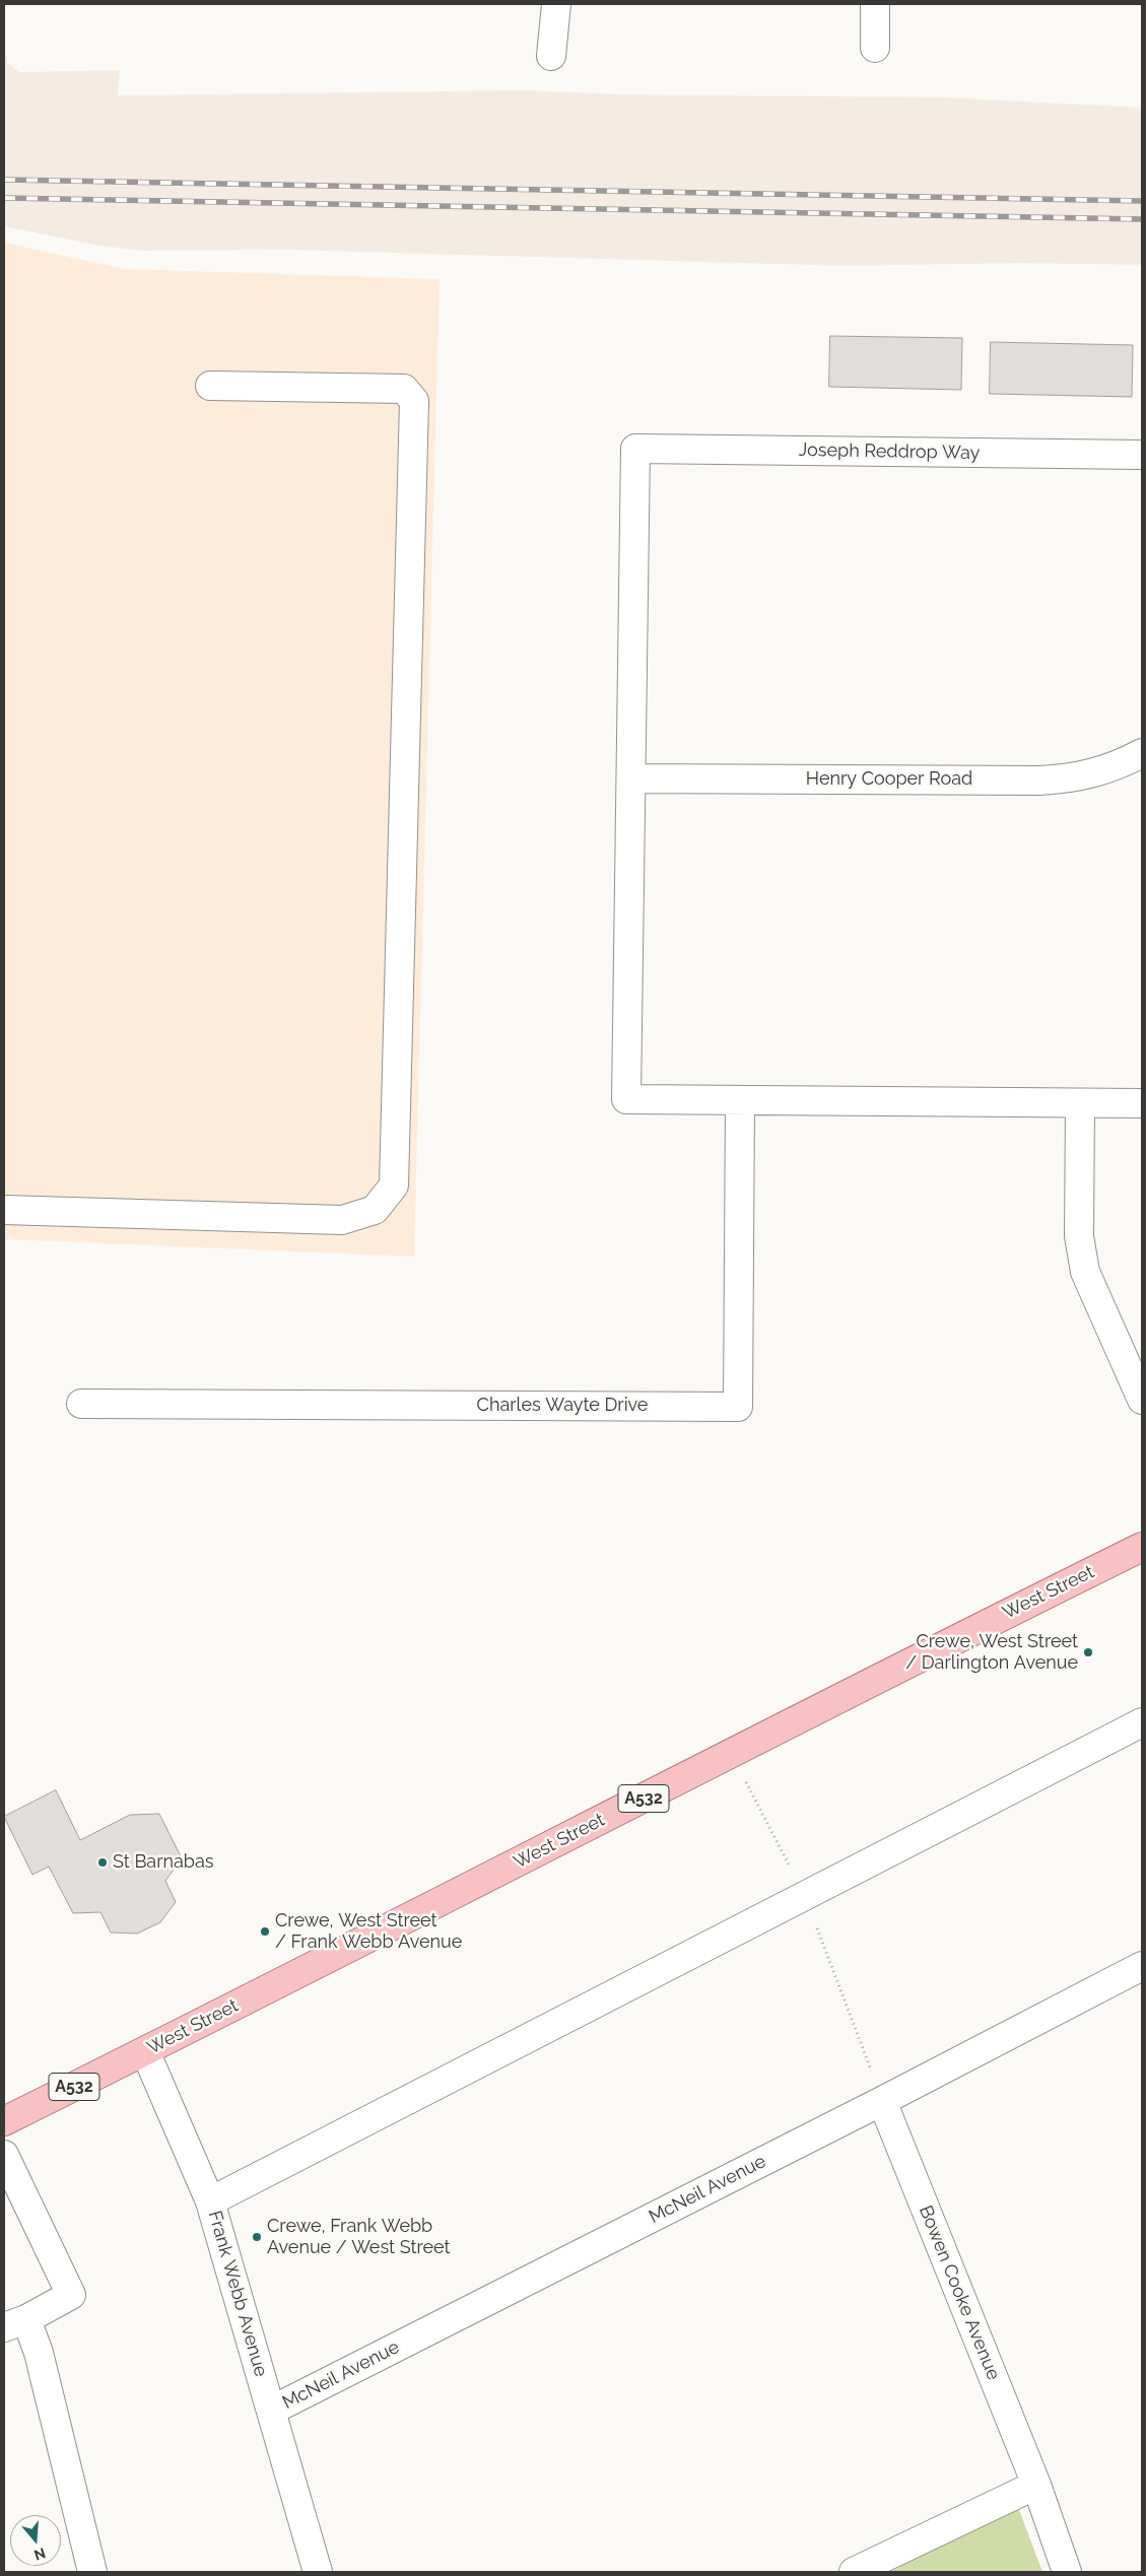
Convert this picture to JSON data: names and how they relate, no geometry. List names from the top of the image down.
{
  "streets": {
    "main road": ["West Street", "A532"],
    "street": [
      "Joseph Reddrop Way",
      "Henry Cooper Road",
      "Charles Wayte Drive",
      "McNeil Avenue",
      "Bowen Cooke Avenue",
      "Frank Webb Avenue"
    ]
  },
  "crossings": [
    ["Joseph Reddrop Way", "Henry Cooper Road"],
    ["West Street", "Frank Webb Avenue"],
    ["McNeil Avenue", "Bowen Cooke Avenue"],
    ["McNeil Avenue", "Frank Webb Avenue"]
  ],
  "places": [
    "Crewe, West Street / Darlington Avenue",
    "St Barnabas",
    "Crewe, West Street / Frank Webb Avenue",
    "Crewe, Frank Webb Avenue / West Street"
  ],
  "north": "bottom"
}
